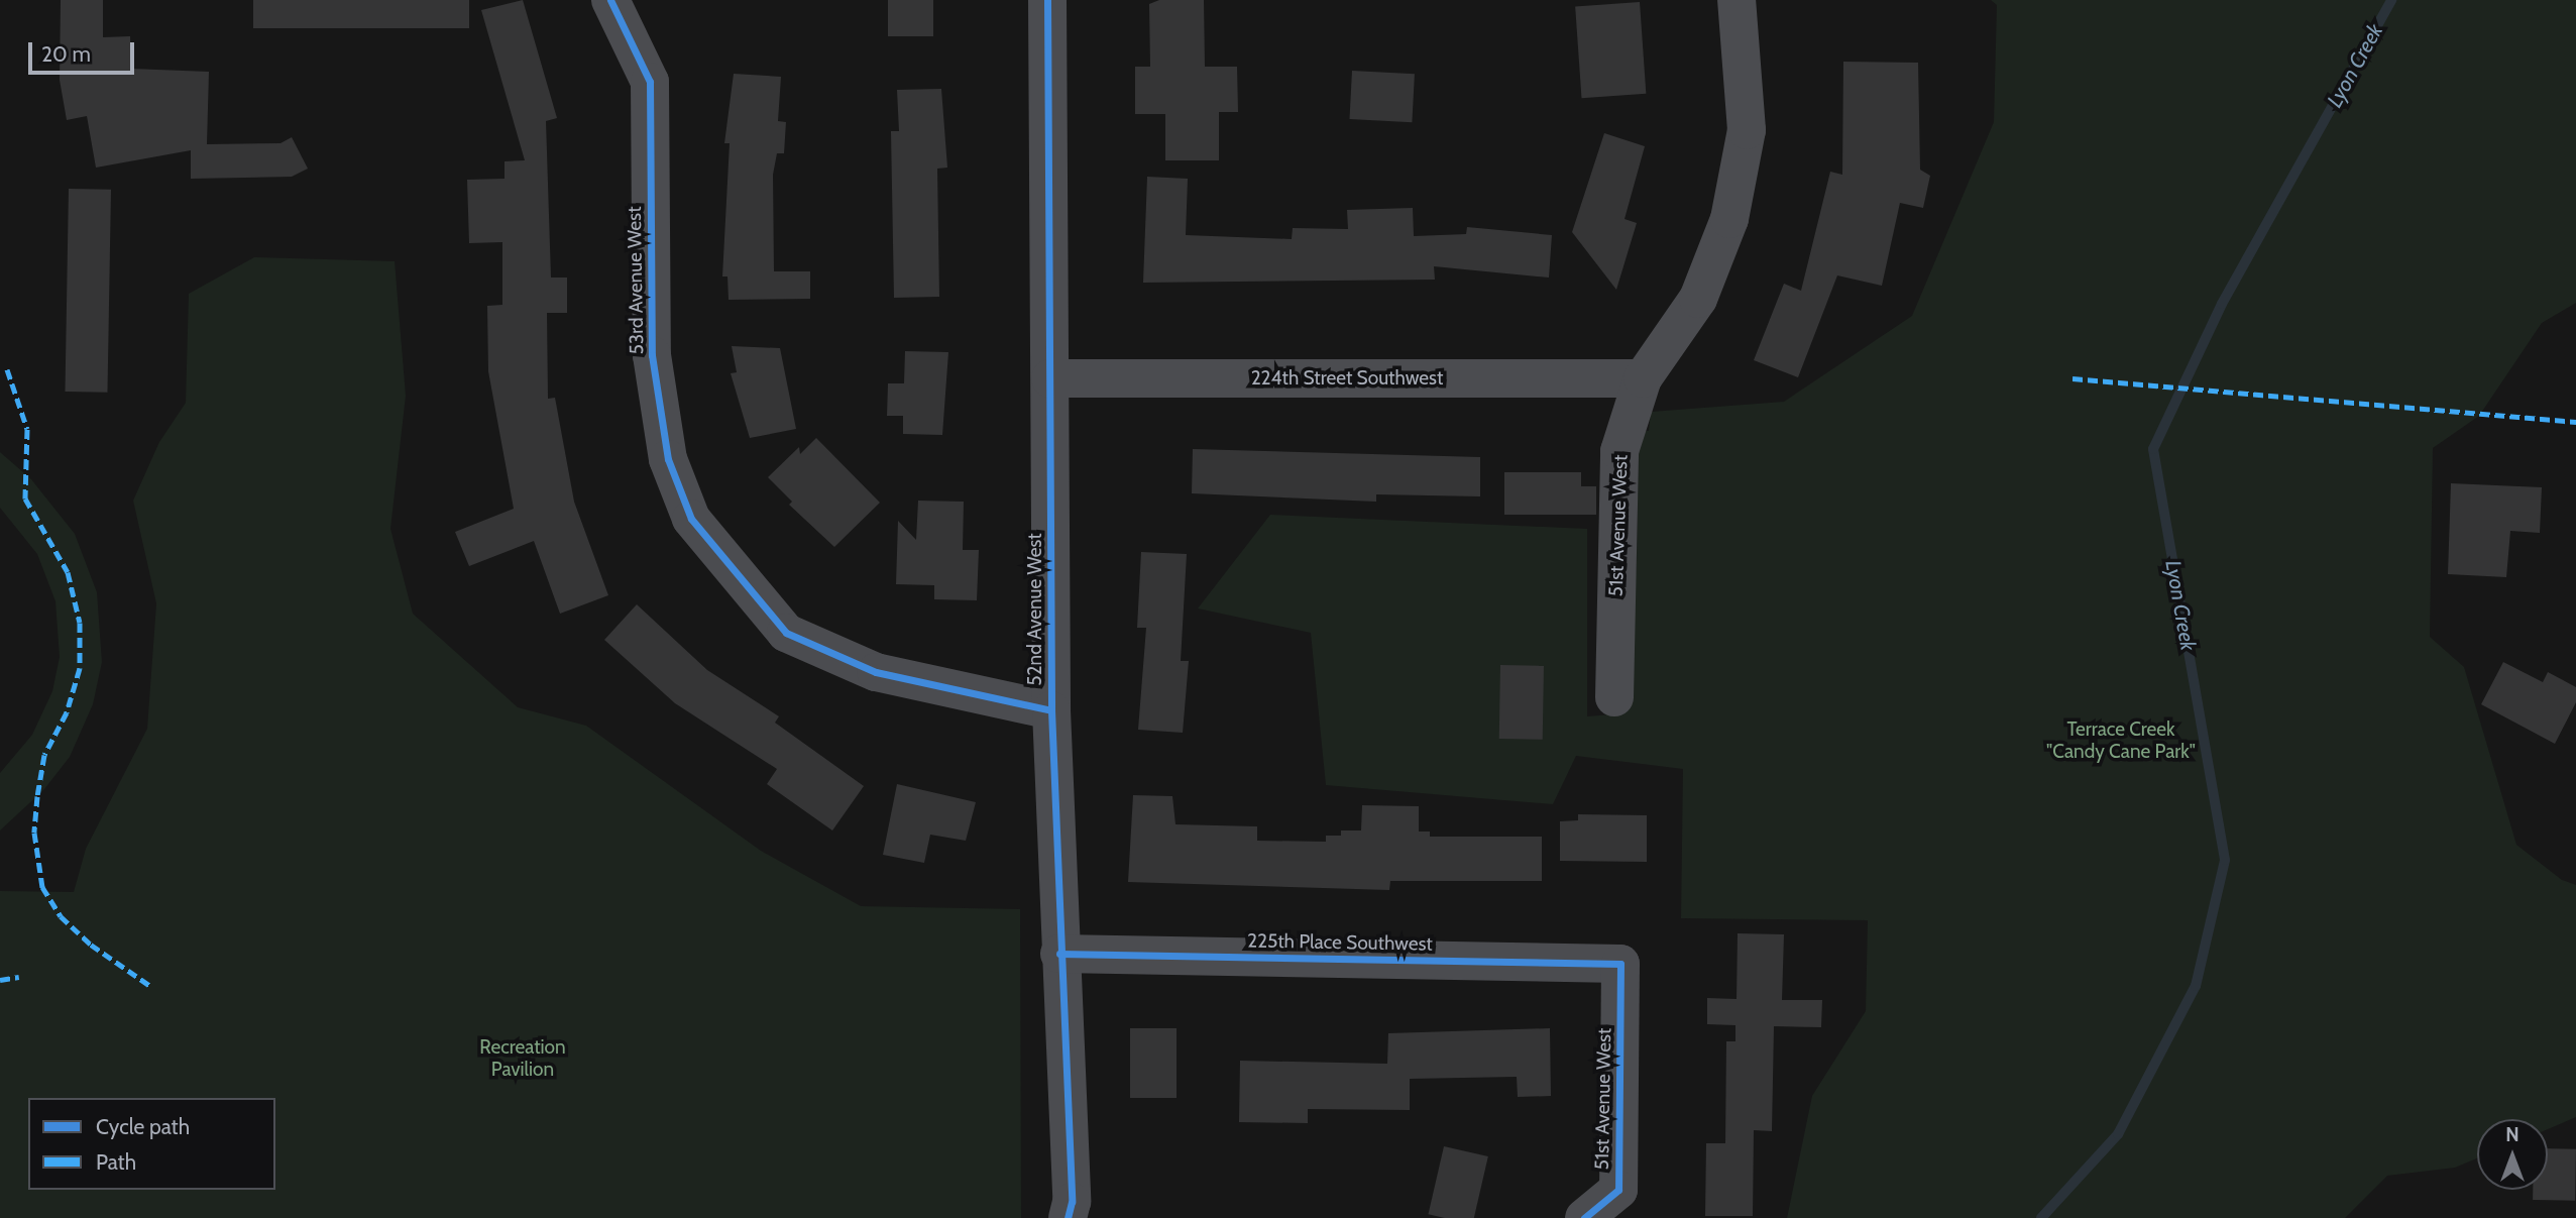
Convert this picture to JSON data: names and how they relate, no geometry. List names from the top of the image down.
{
  "streets": {
    "street": [
      "53rd Avenue West",
      "224th Street Southwest",
      "51st Avenue West",
      "52nd Avenue West",
      "225th Place Southwest"
    ]
  },
  "crossings": [
    ["53rd Avenue West", "52nd Avenue West"],
    ["224th Street Southwest", "51st Avenue West"],
    ["224th Street Southwest", "52nd Avenue West"],
    ["51st Avenue West", "225th Place Southwest"],
    ["52nd Avenue West", "225th Place Southwest"]
  ],
  "water": ["Lyon Creek"],
  "parks": ["Terrace Creek \"Candy Cane Park\"", "Recreation Pavilion"],
  "legend": ["Cycle path", "Path"],
  "scale_bar": "20 m",
  "north": "top"
}
